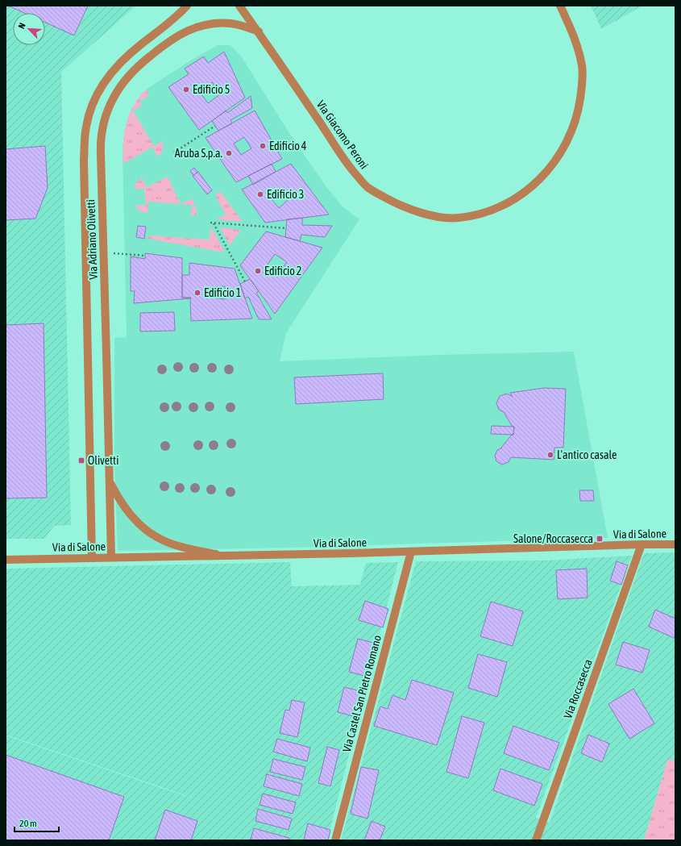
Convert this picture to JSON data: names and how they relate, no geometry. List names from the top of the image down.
{
  "streets": {
    "street": [
      "Via Giacomo Peroni",
      "Via Adriano Olivetti",
      "Via di Salone",
      "Via Roccasecca",
      "Via Castel San Pietro Romano"
    ]
  },
  "crossings": [
    ["Via Giacomo Peroni", "Via Adriano Olivetti"],
    ["Via Adriano Olivetti", "Via di Salone"],
    ["Via di Salone", "Via Roccasecca"],
    ["Via di Salone", "Via Castel San Pietro Romano"]
  ],
  "places": {
    "other": [
      "Edificio 5",
      "Edificio 4",
      "Aruba S.p.a.",
      "Edificio 3",
      "Edificio 2",
      "Edificio 1",
      "L'antico casale"
    ],
    "transit": ["Olivetti", "Salone/Roccasecca"]
  },
  "scale_bar": "20 m",
  "north": "top left"
}
